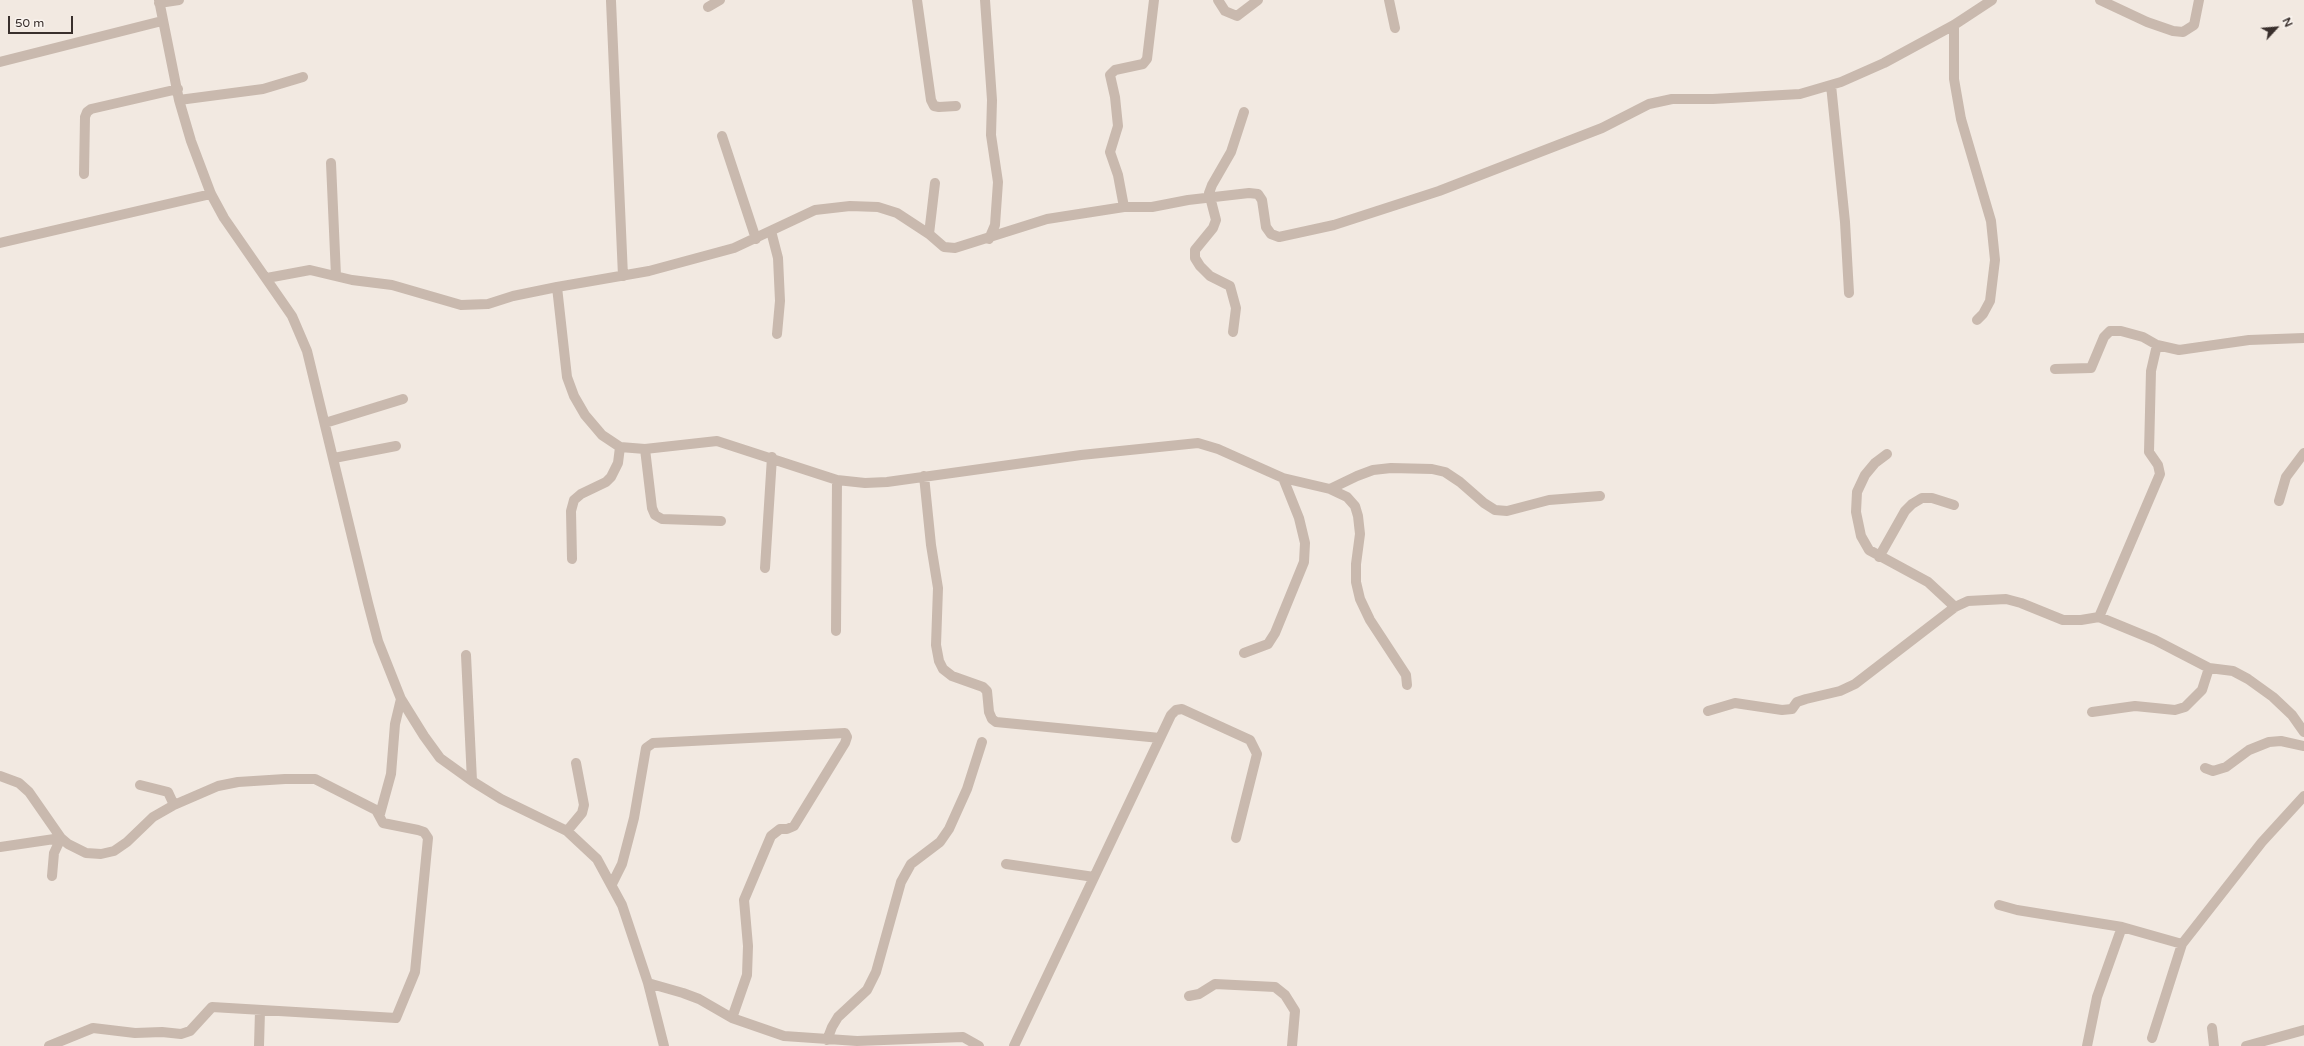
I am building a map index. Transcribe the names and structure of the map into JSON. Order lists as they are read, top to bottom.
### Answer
{
  "scale_bar": "50 m",
  "north": "top right"
}
